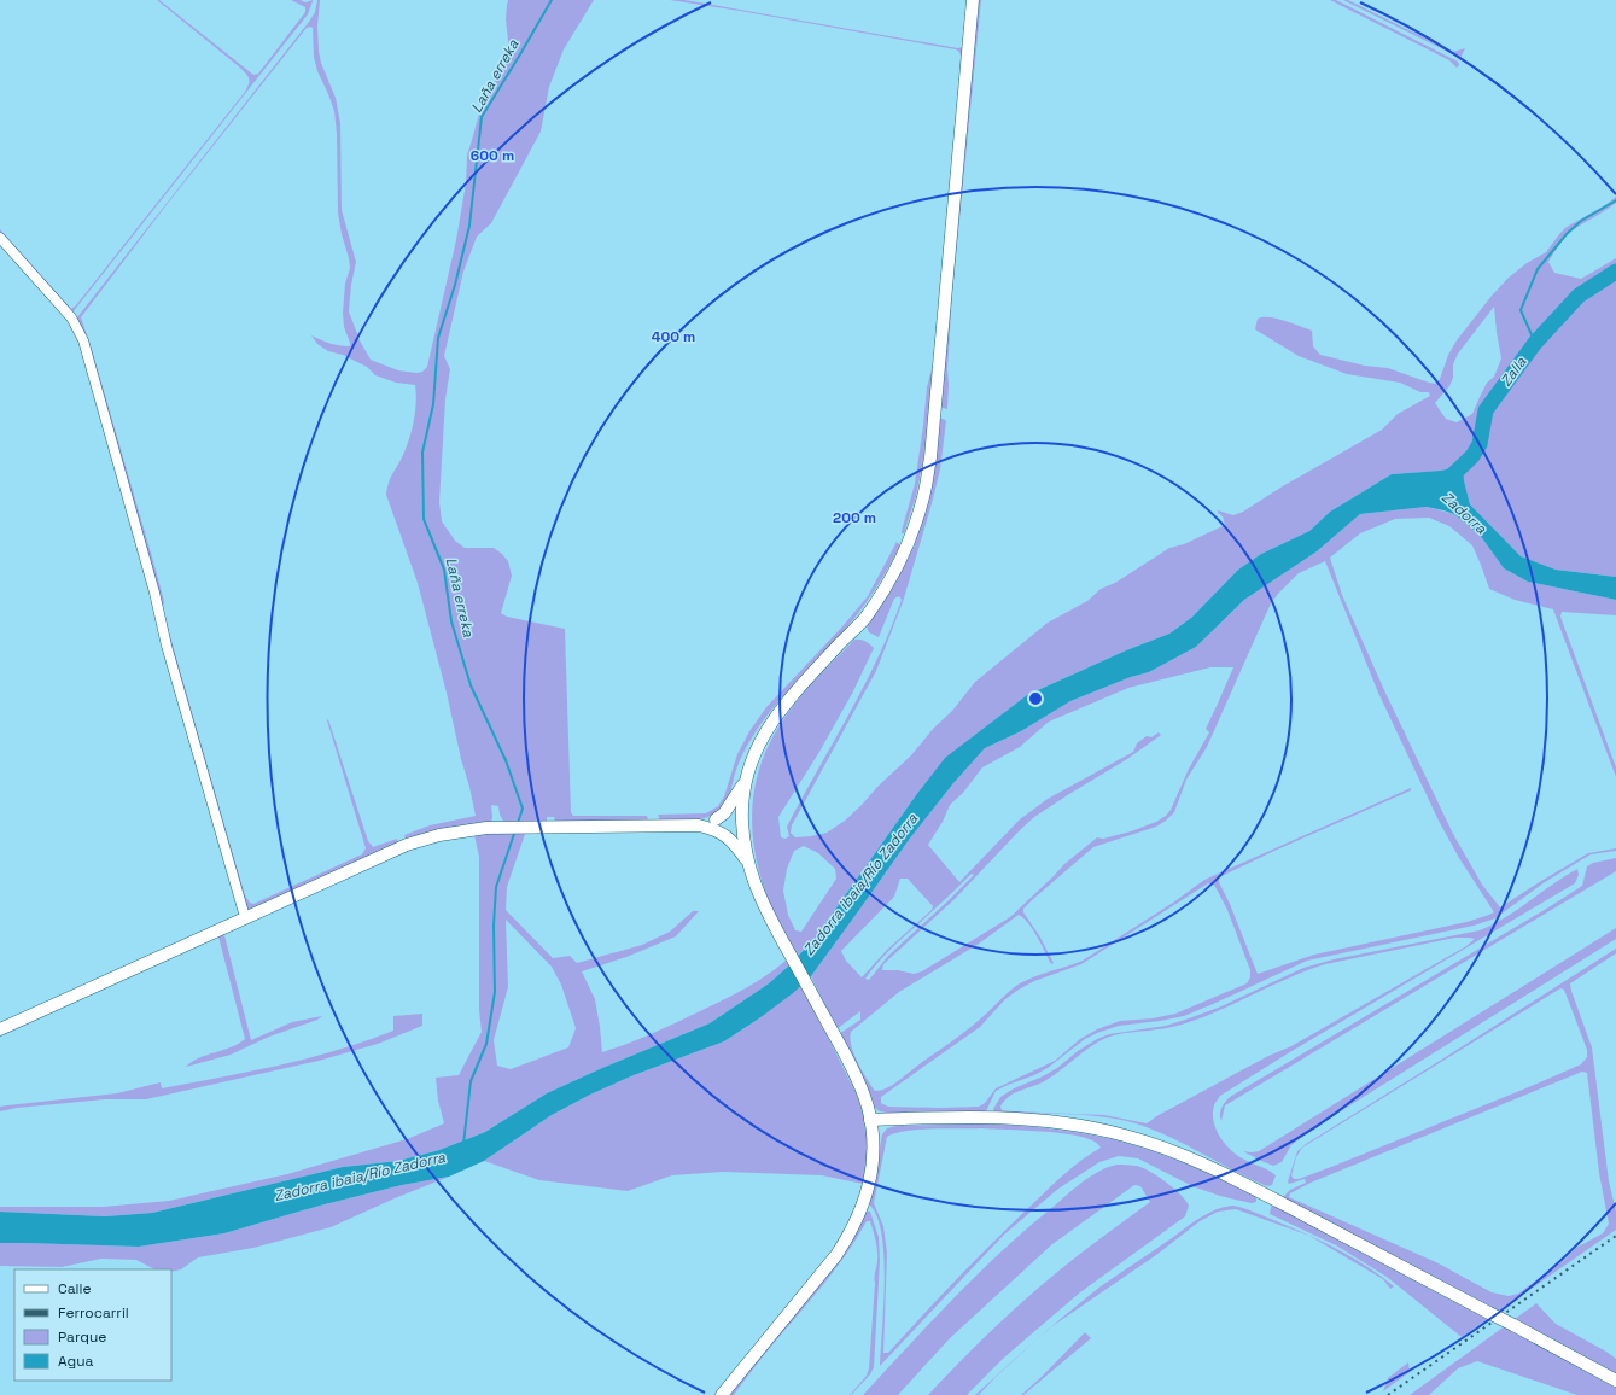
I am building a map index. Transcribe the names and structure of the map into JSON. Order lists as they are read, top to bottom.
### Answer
{
  "water": [
    "Laña erreka",
    "Zalla",
    "Zadorra",
    "Zadorra ibaia/Río Zadorra"
  ],
  "legend": [
    "Calle",
    "Ferrocarril",
    "Parque",
    "Agua"
  ],
  "rings": ["600 m", "400 m", "200 m"]
}
